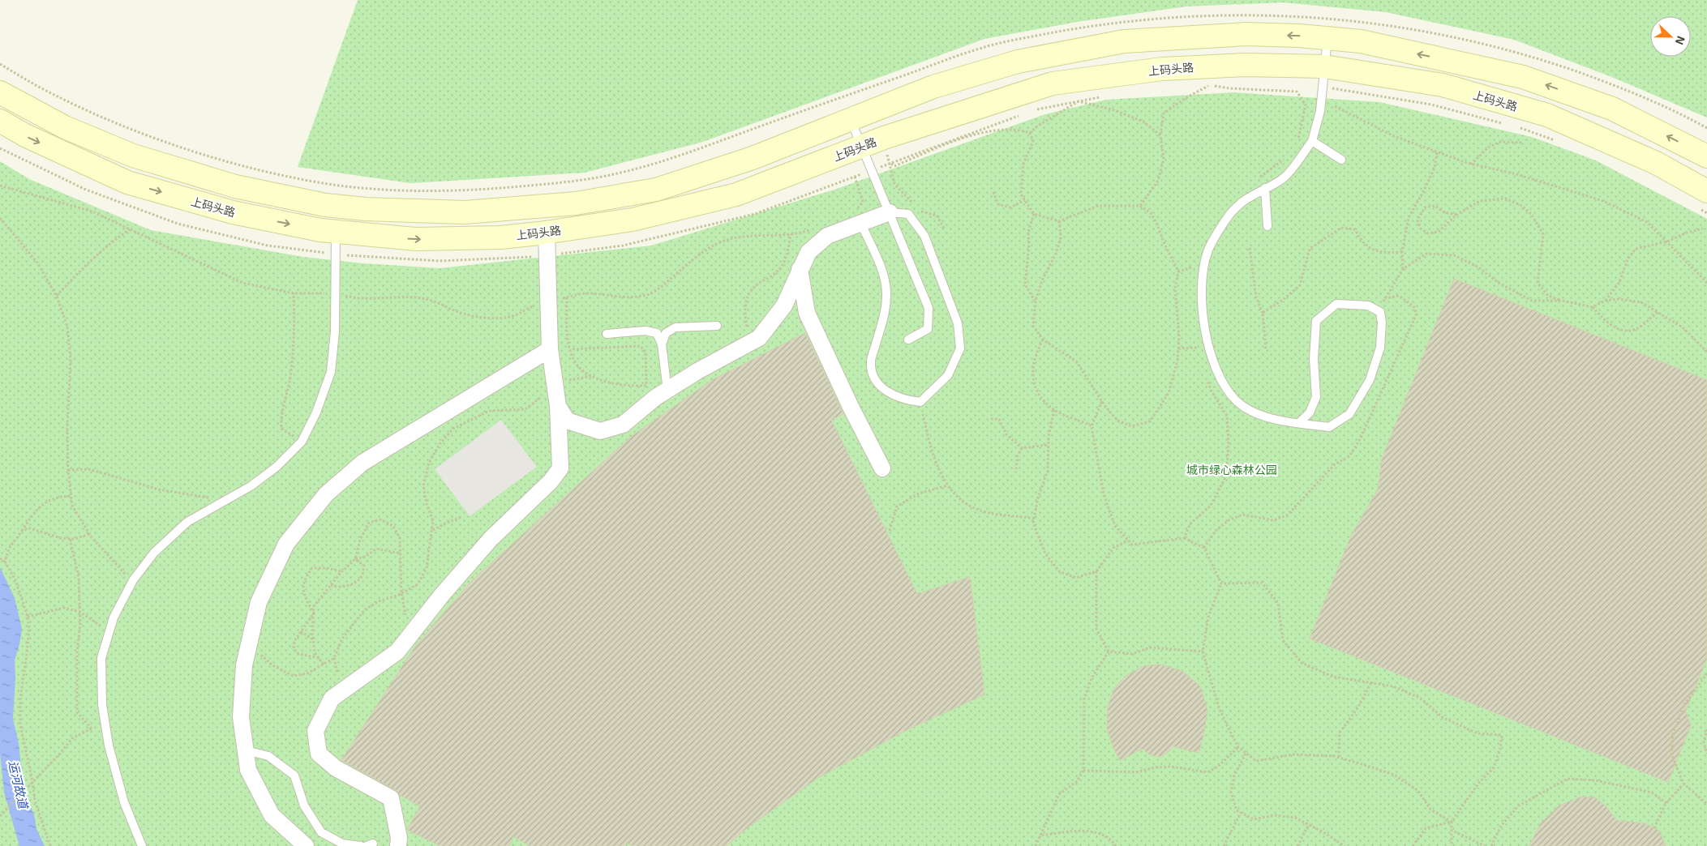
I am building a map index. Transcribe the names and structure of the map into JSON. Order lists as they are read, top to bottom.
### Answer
{
  "streets": {
    "main road": ["上码头路"]
  },
  "water": ["运河故道"],
  "parks": ["城市绿心森林公园"],
  "north": "right"
}
